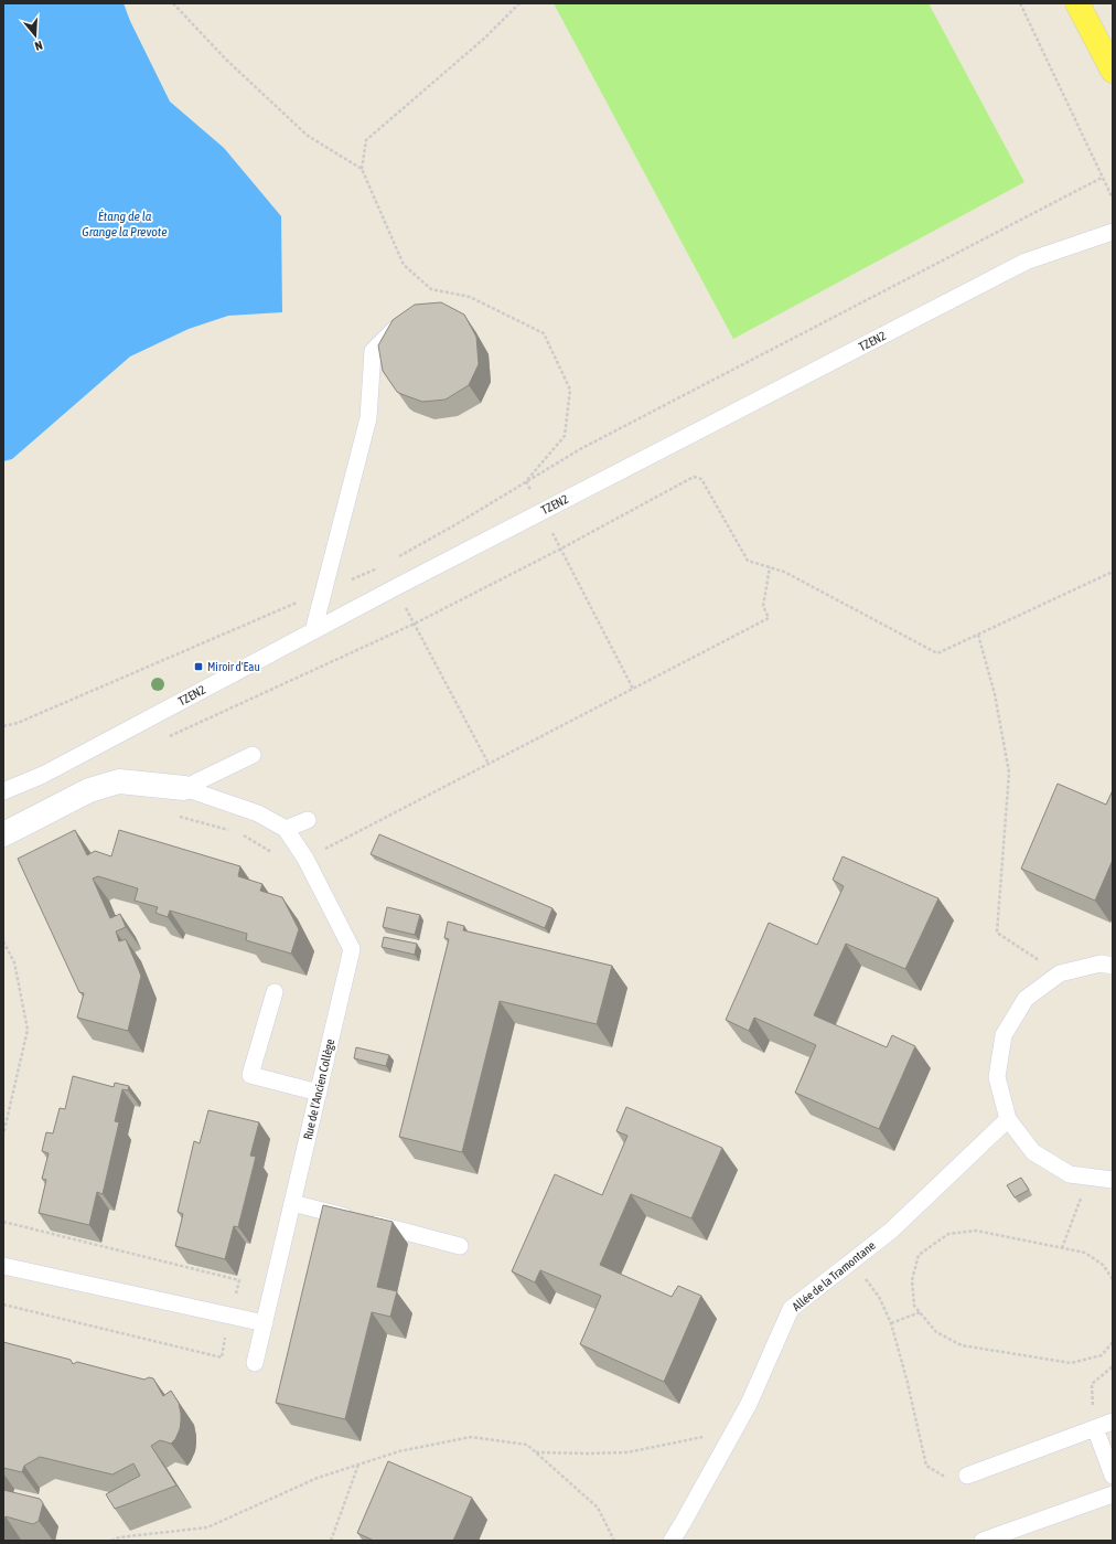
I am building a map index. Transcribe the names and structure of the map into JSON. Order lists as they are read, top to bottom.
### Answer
{
  "streets": {
    "lane": ["TZEN2", "Rue de l'Ancien Collège", "Allée de la Tramontane"]
  },
  "water": ["Étang de la Grange la Prevote"],
  "places": {
    "transit": ["Miroir d'Eau"]
  },
  "north": "bottom"
}
